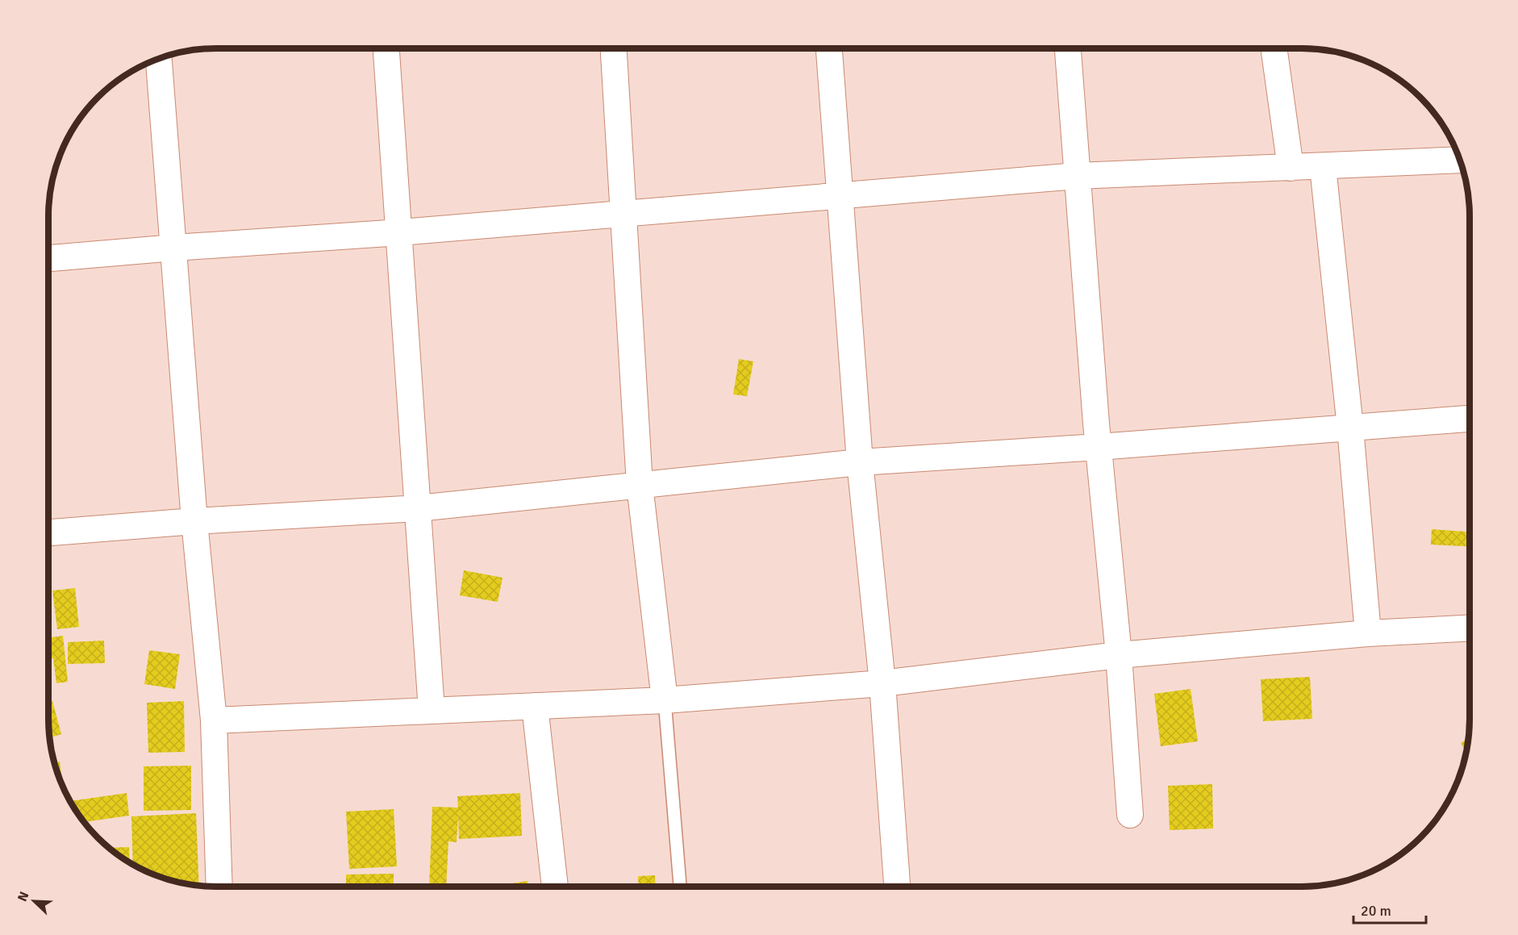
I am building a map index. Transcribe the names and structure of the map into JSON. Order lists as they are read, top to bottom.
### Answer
{
  "scale_bar": "20 m",
  "north": "top left"
}
